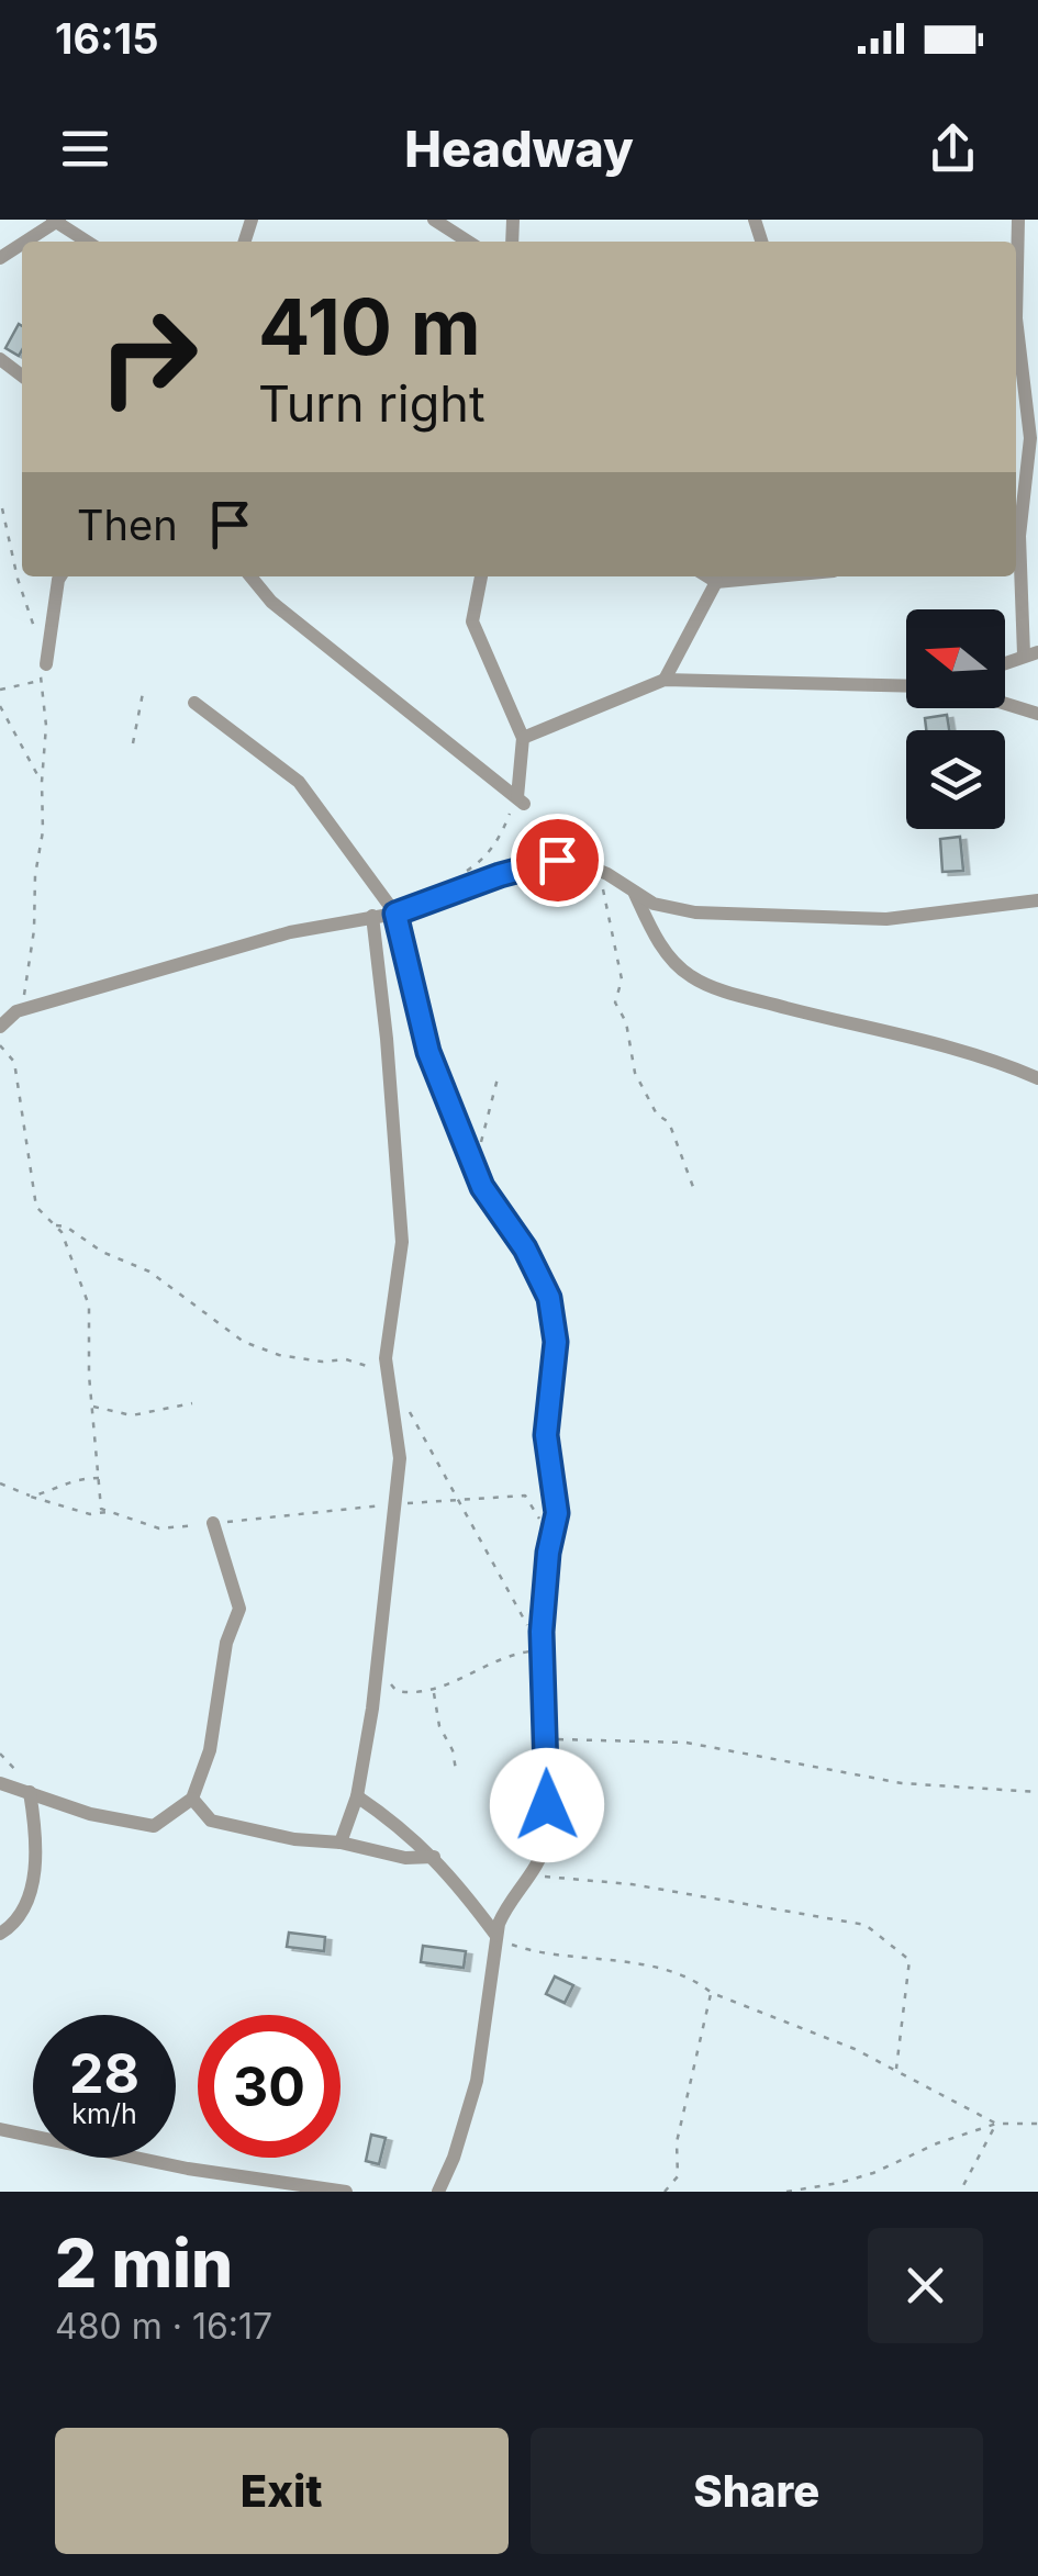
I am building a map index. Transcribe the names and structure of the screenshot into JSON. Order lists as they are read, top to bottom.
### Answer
{
  "north": "left",
  "page": {
    "status": "16:15",
    "header": "Headway",
    "turn": ["410 m", "Turn right"],
    "then": "Then",
    "speed": "28 km/h",
    "limit": "30",
    "heading": ["2 min", "480 m · 16:17"],
    "buttons": ["Exit", "Share"]
  }
}
